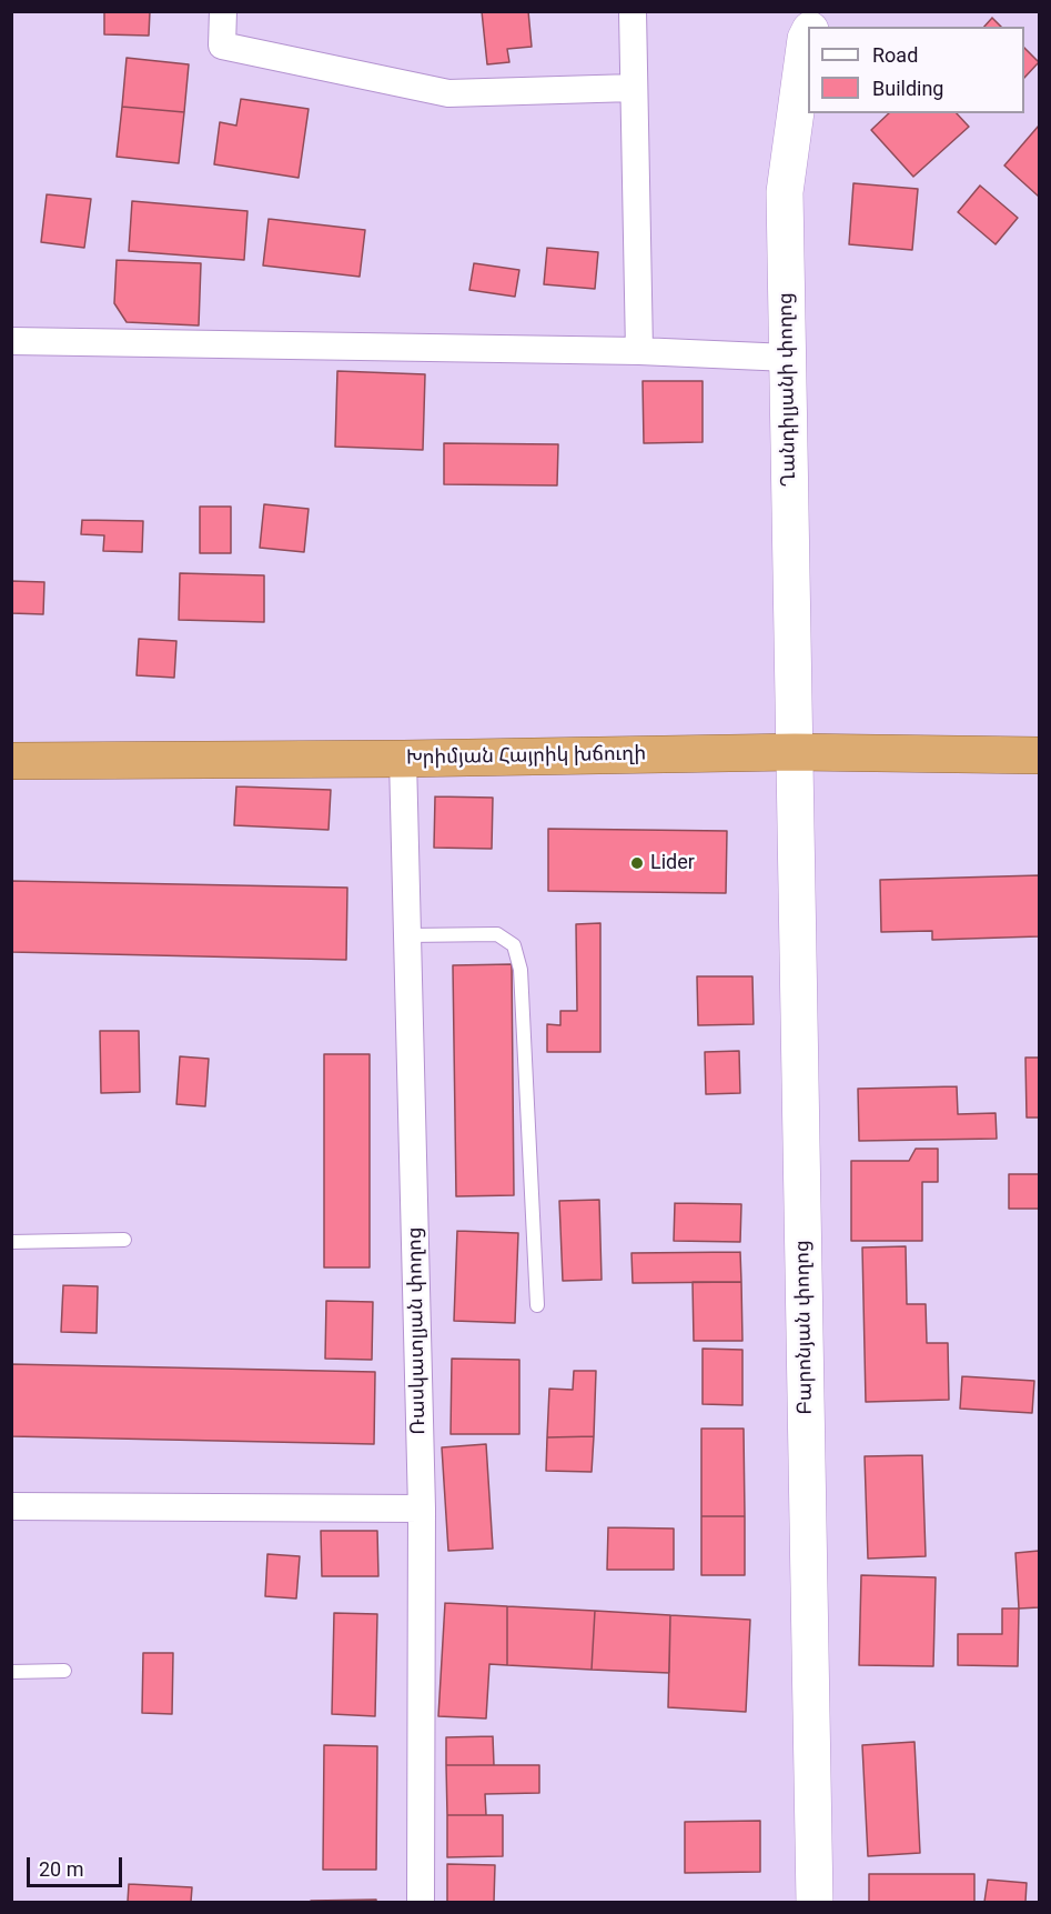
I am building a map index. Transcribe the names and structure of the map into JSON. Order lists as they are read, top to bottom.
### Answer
{
  "streets": {
    "highway": ["Խրիմյան Հայրիկ խճուղի"],
    "main road": ["Ղանդիլյանի փողոց", "Բարոնյան փողոց"],
    "street": ["Ռասկատլյան փողոց"]
  },
  "crossings": [
    ["Ղանդիլյանի փողոց", "Խրիմյան Հայրիկ խճուղի"],
    ["Ղանդիլյանի փողոց", "Բարոնյան փողոց"],
    ["Խրիմյան Հայրիկ խճուղի", "Բարոնյան փողոց"],
    ["Խրիմյան Հայրիկ խճուղի", "Ռասկատլյան փողոց"]
  ],
  "places": ["Lider"],
  "legend": ["Road", "Building"],
  "scale_bar": "20 m"
}
